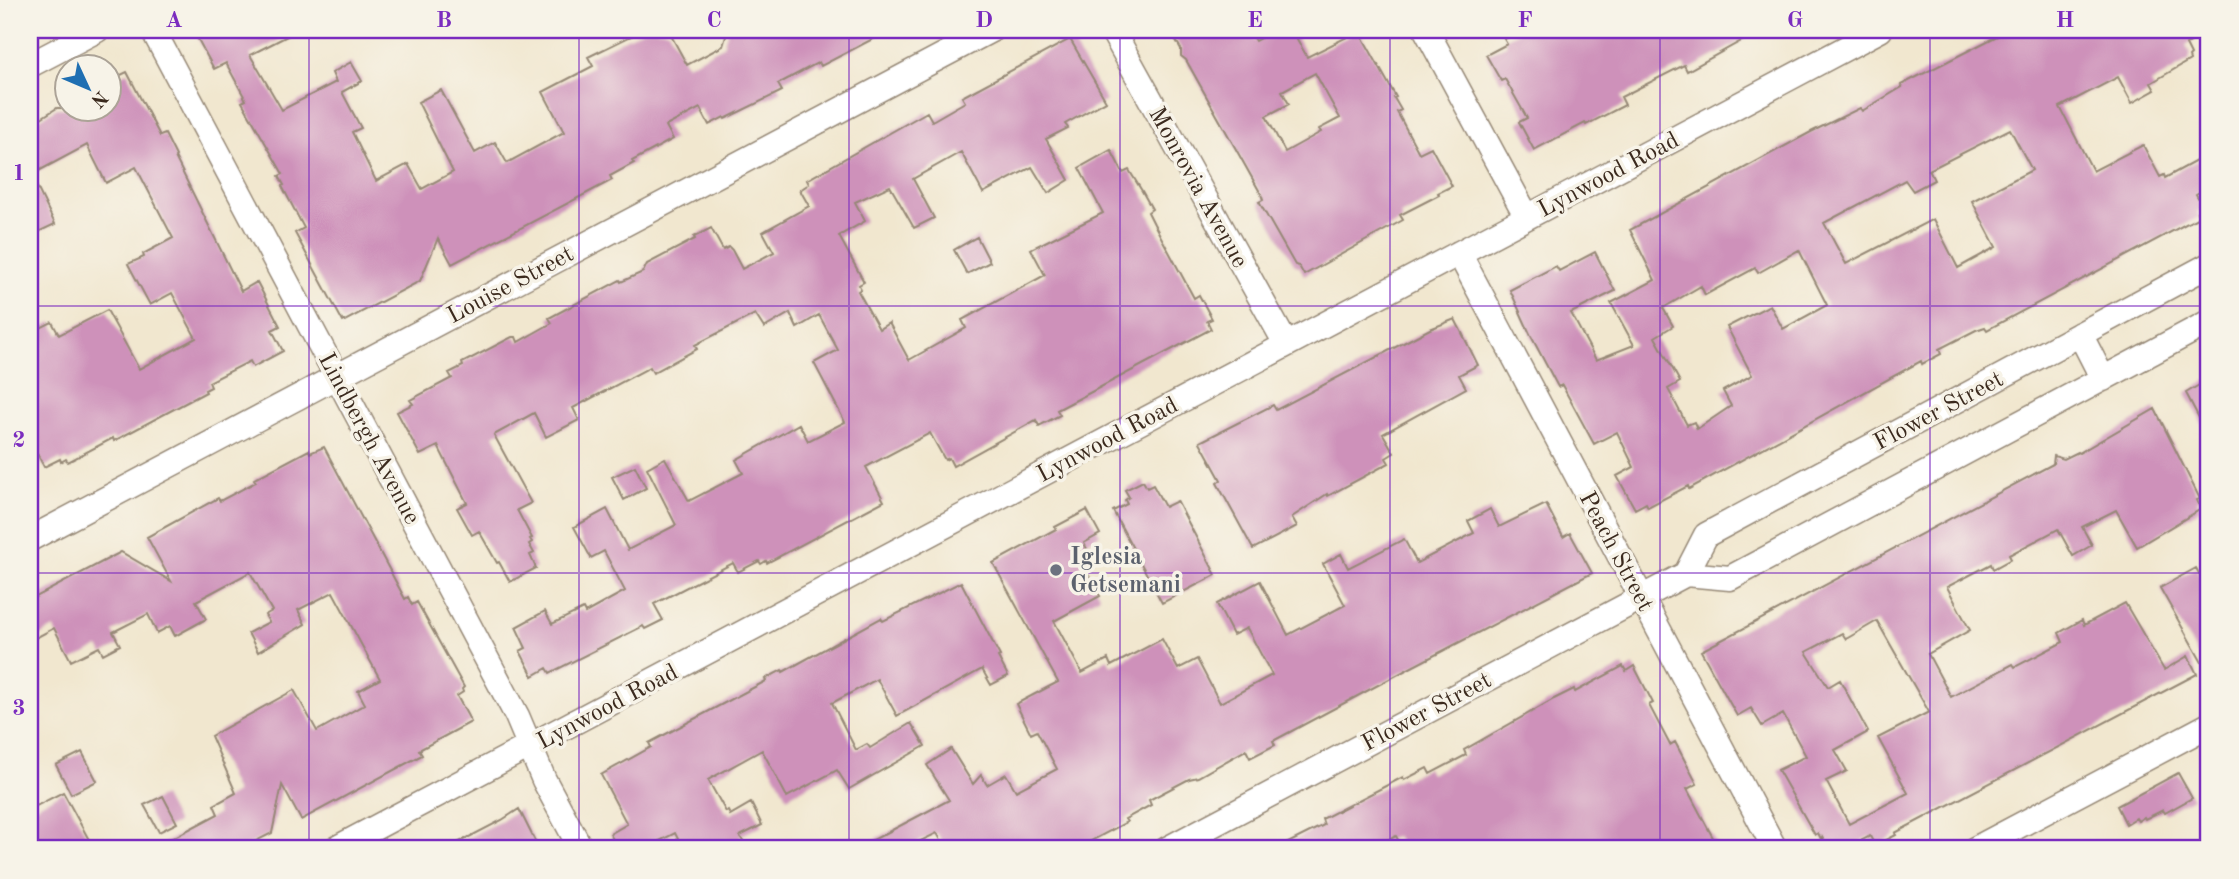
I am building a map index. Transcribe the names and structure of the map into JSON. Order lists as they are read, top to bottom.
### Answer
{
  "streets": {
    "street": [
      "Lynwood Road",
      "Monrovia Avenue",
      "Louise Street",
      "Flower Street",
      "Lindbergh Avenue",
      "Peach Street"
    ]
  },
  "crossings": [
    ["Lynwood Road", "Monrovia Avenue"],
    ["Lynwood Road", "Lindbergh Avenue"],
    ["Lynwood Road", "Peach Street"],
    ["Louise Street", "Lindbergh Avenue"],
    ["Flower Street", "Peach Street"]
  ],
  "places": ["Iglesia Getsemani"],
  "north": "bottom right",
  "grid": {
    "columns": [
      "A",
      "B",
      "C",
      "D",
      "E",
      "F",
      "G",
      "H"
    ],
    "rows": ["1", "2", "3"]
  }
}
